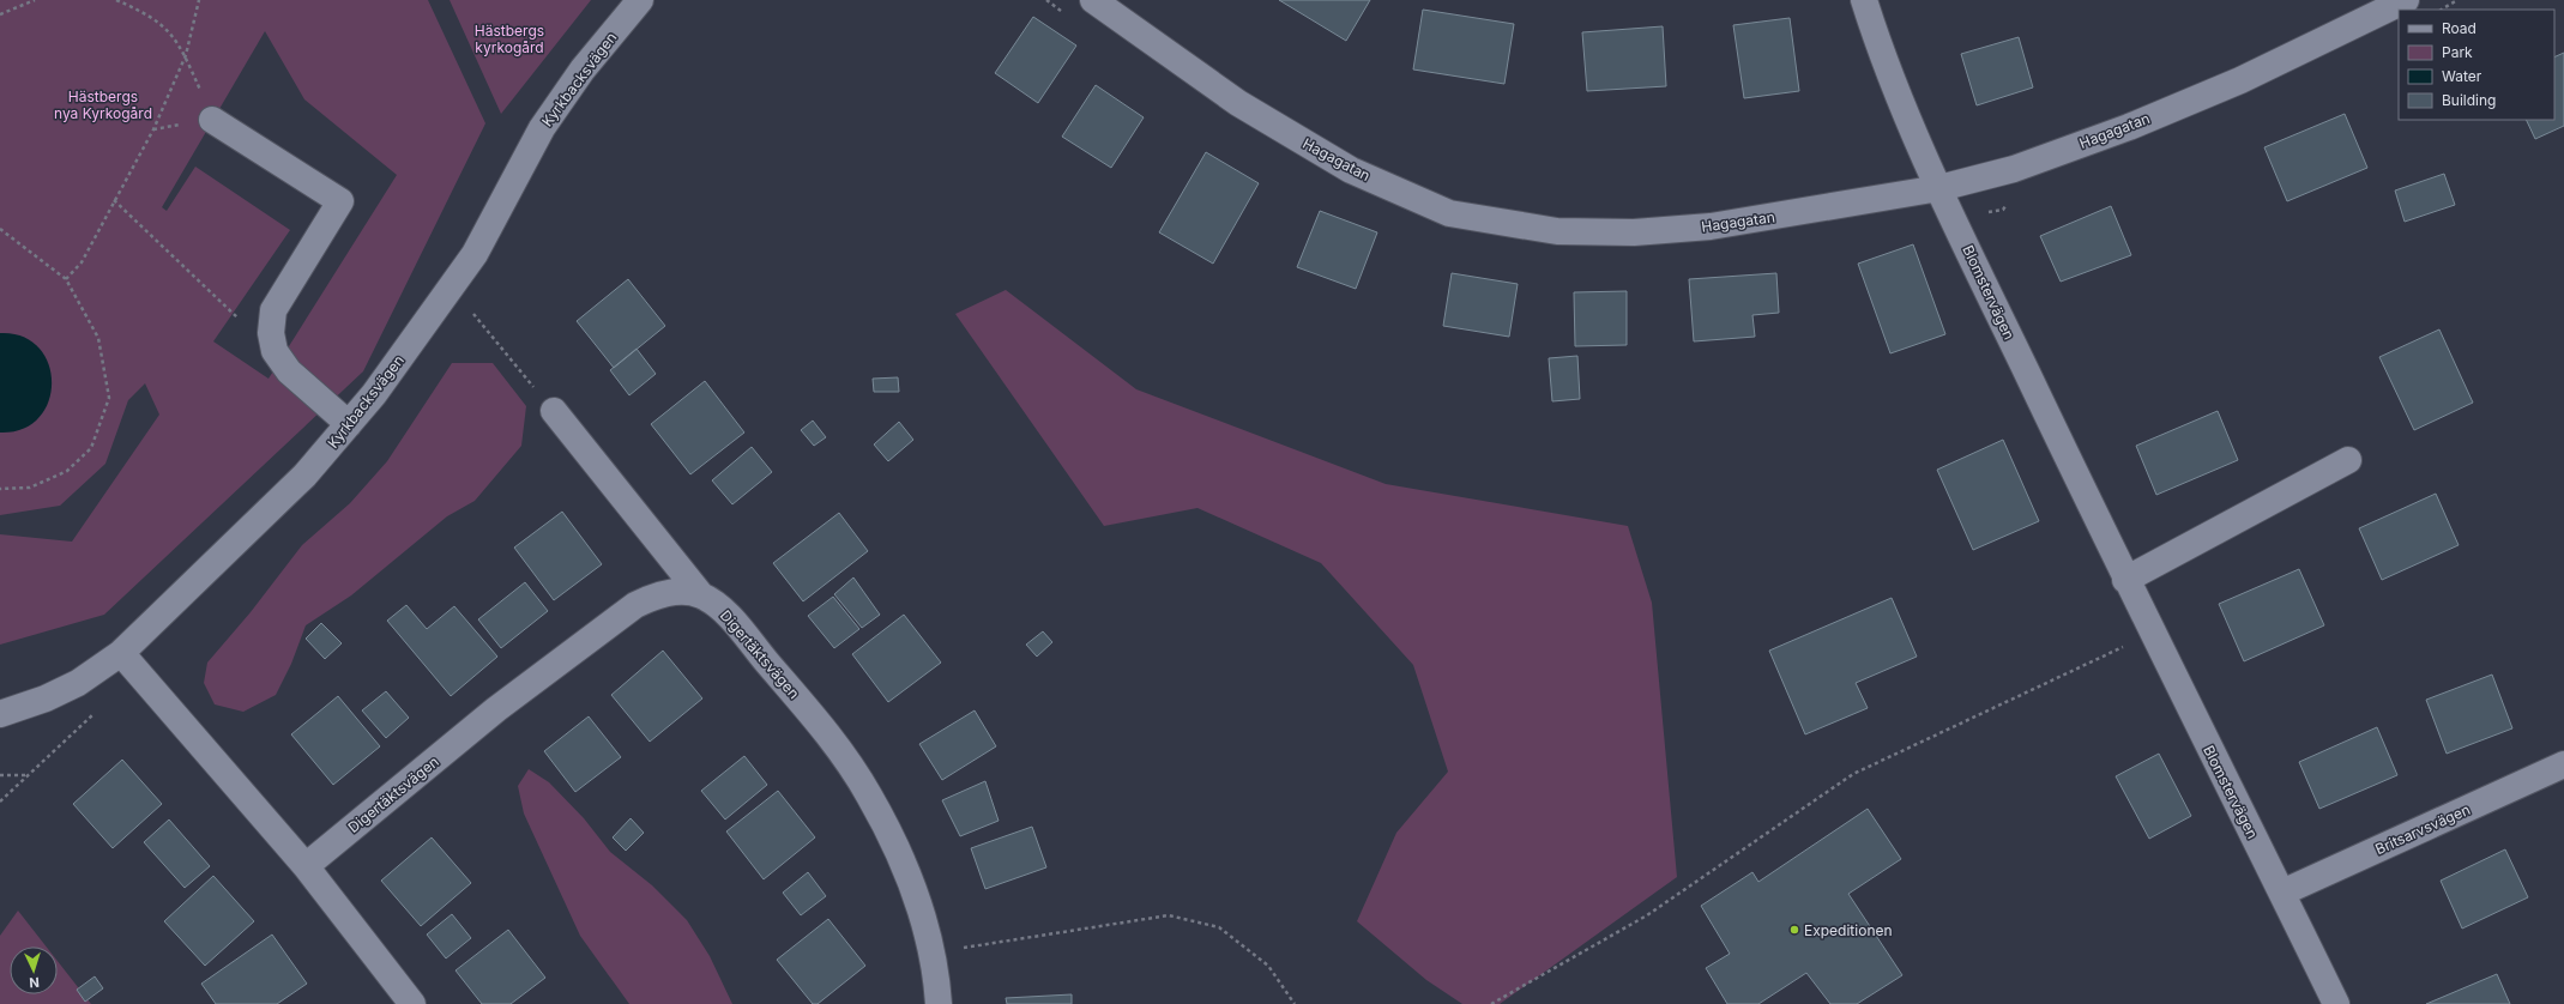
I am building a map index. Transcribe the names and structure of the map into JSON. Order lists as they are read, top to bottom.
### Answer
{
  "streets": {
    "street": [
      "Kyrkbacksvägen",
      "Hagagatan",
      "Blomstervägen",
      "Digertäktsvägen",
      "Britsarvsvägen"
    ]
  },
  "crossings": [
    ["Hagagatan", "Blomstervägen"],
    ["Blomstervägen", "Britsarvsvägen"]
  ],
  "parks": ["Hästbergs kyrkogård", "Hästbergs nya Kyrkogård"],
  "places": ["Expeditionen"],
  "legend": [
    "Road",
    "Park",
    "Water",
    "Building"
  ],
  "north": "bottom"
}
